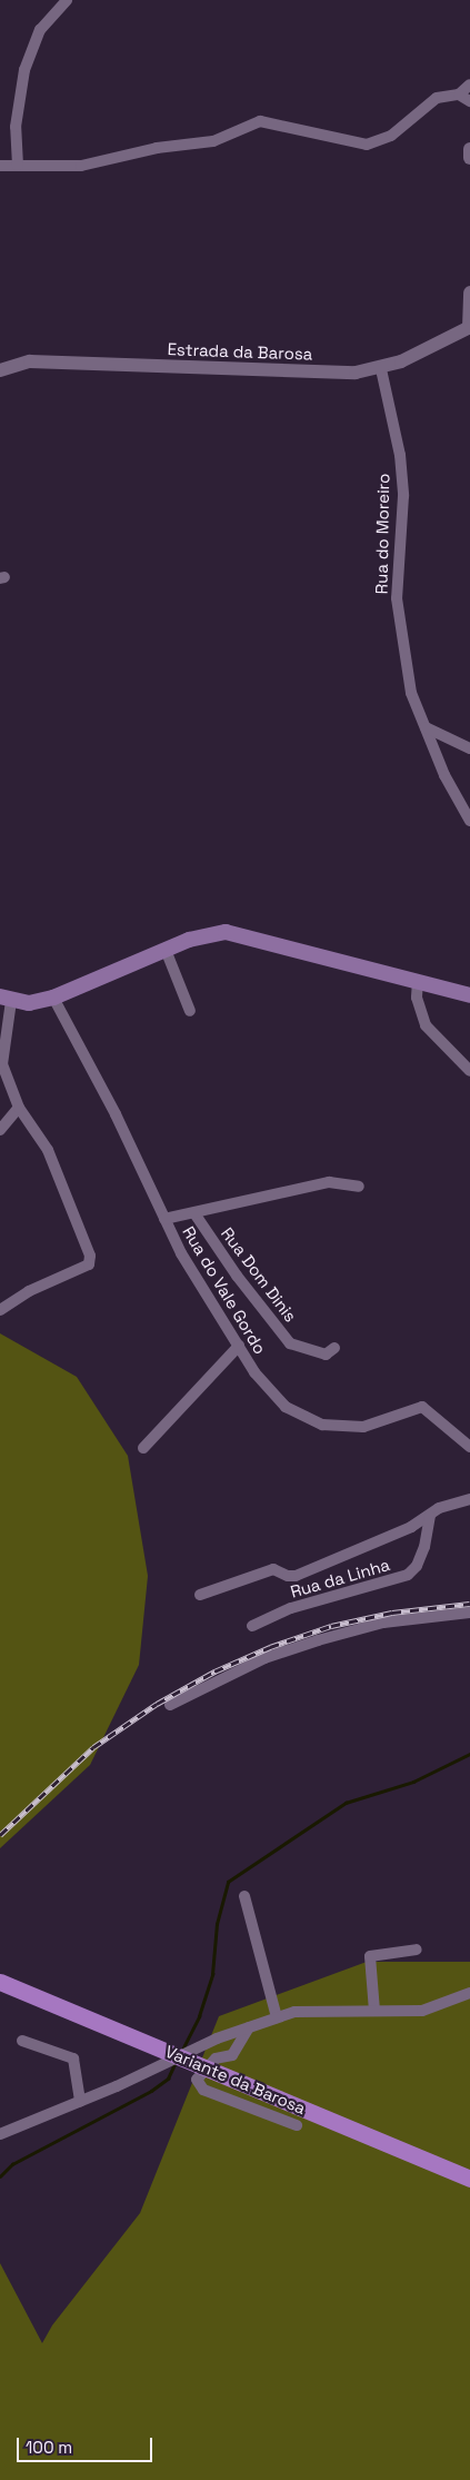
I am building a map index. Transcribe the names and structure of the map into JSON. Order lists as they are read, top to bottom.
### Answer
{
  "streets": {
    "main road": ["Variante da Barosa"],
    "street": [
      "Estrada da Barosa",
      "Rua do Moreiro",
      "Rua Dom Dinis",
      "Rua do Vale Gordo",
      "Rua da Linha"
    ]
  },
  "crossings": [
    ["Estrada da Barosa", "Rua do Moreiro"]
  ],
  "scale_bar": "100 m"
}
